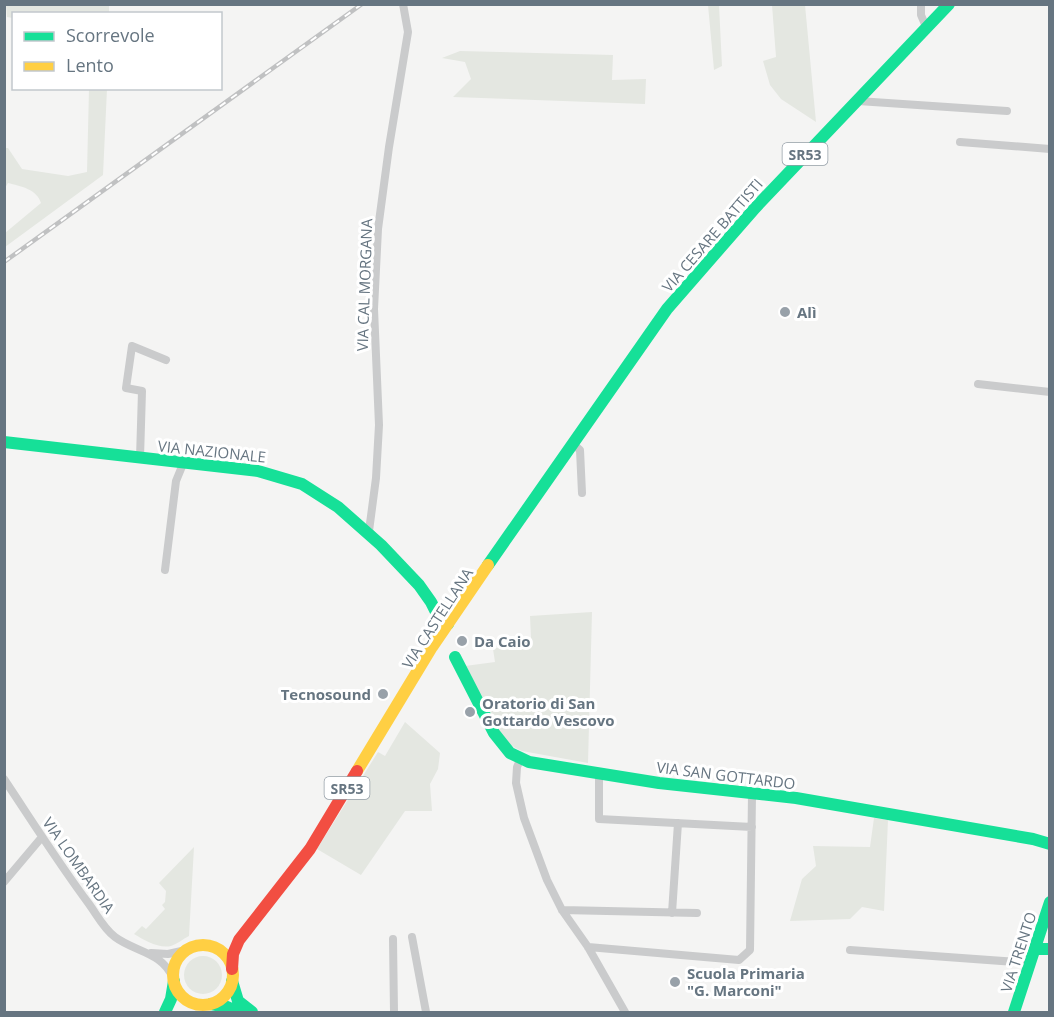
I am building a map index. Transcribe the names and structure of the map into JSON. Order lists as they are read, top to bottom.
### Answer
{
  "streets": {
    "main road": [
      "SR53",
      "VIA CESARE BATTISTI",
      "VIA NAZIONALE",
      "VIA CASTELLANA",
      "VIA SAN GOTTARDO",
      "VIA TRENTO"
    ],
    "street": ["VIA CAL MORGANA", "VIA LOMBARDIA"]
  },
  "crossings": [
    ["SR53", "VIA CASTELLANA"],
    ["SR53", "VIA LOMBARDIA"],
    ["VIA CESARE BATTISTI", "VIA CASTELLANA"],
    ["VIA CAL MORGANA", "VIA NAZIONALE"],
    ["VIA NAZIONALE", "VIA CASTELLANA"],
    ["VIA CASTELLANA", "VIA LOMBARDIA"]
  ],
  "places": [
    "Alì",
    "Da Caio",
    "Tecnosound",
    "Oratorio di San Gottardo Vescovo",
    "Scuola Primaria \"G. Marconi\""
  ],
  "legend": ["Scorrevole", "Lento"]
}
